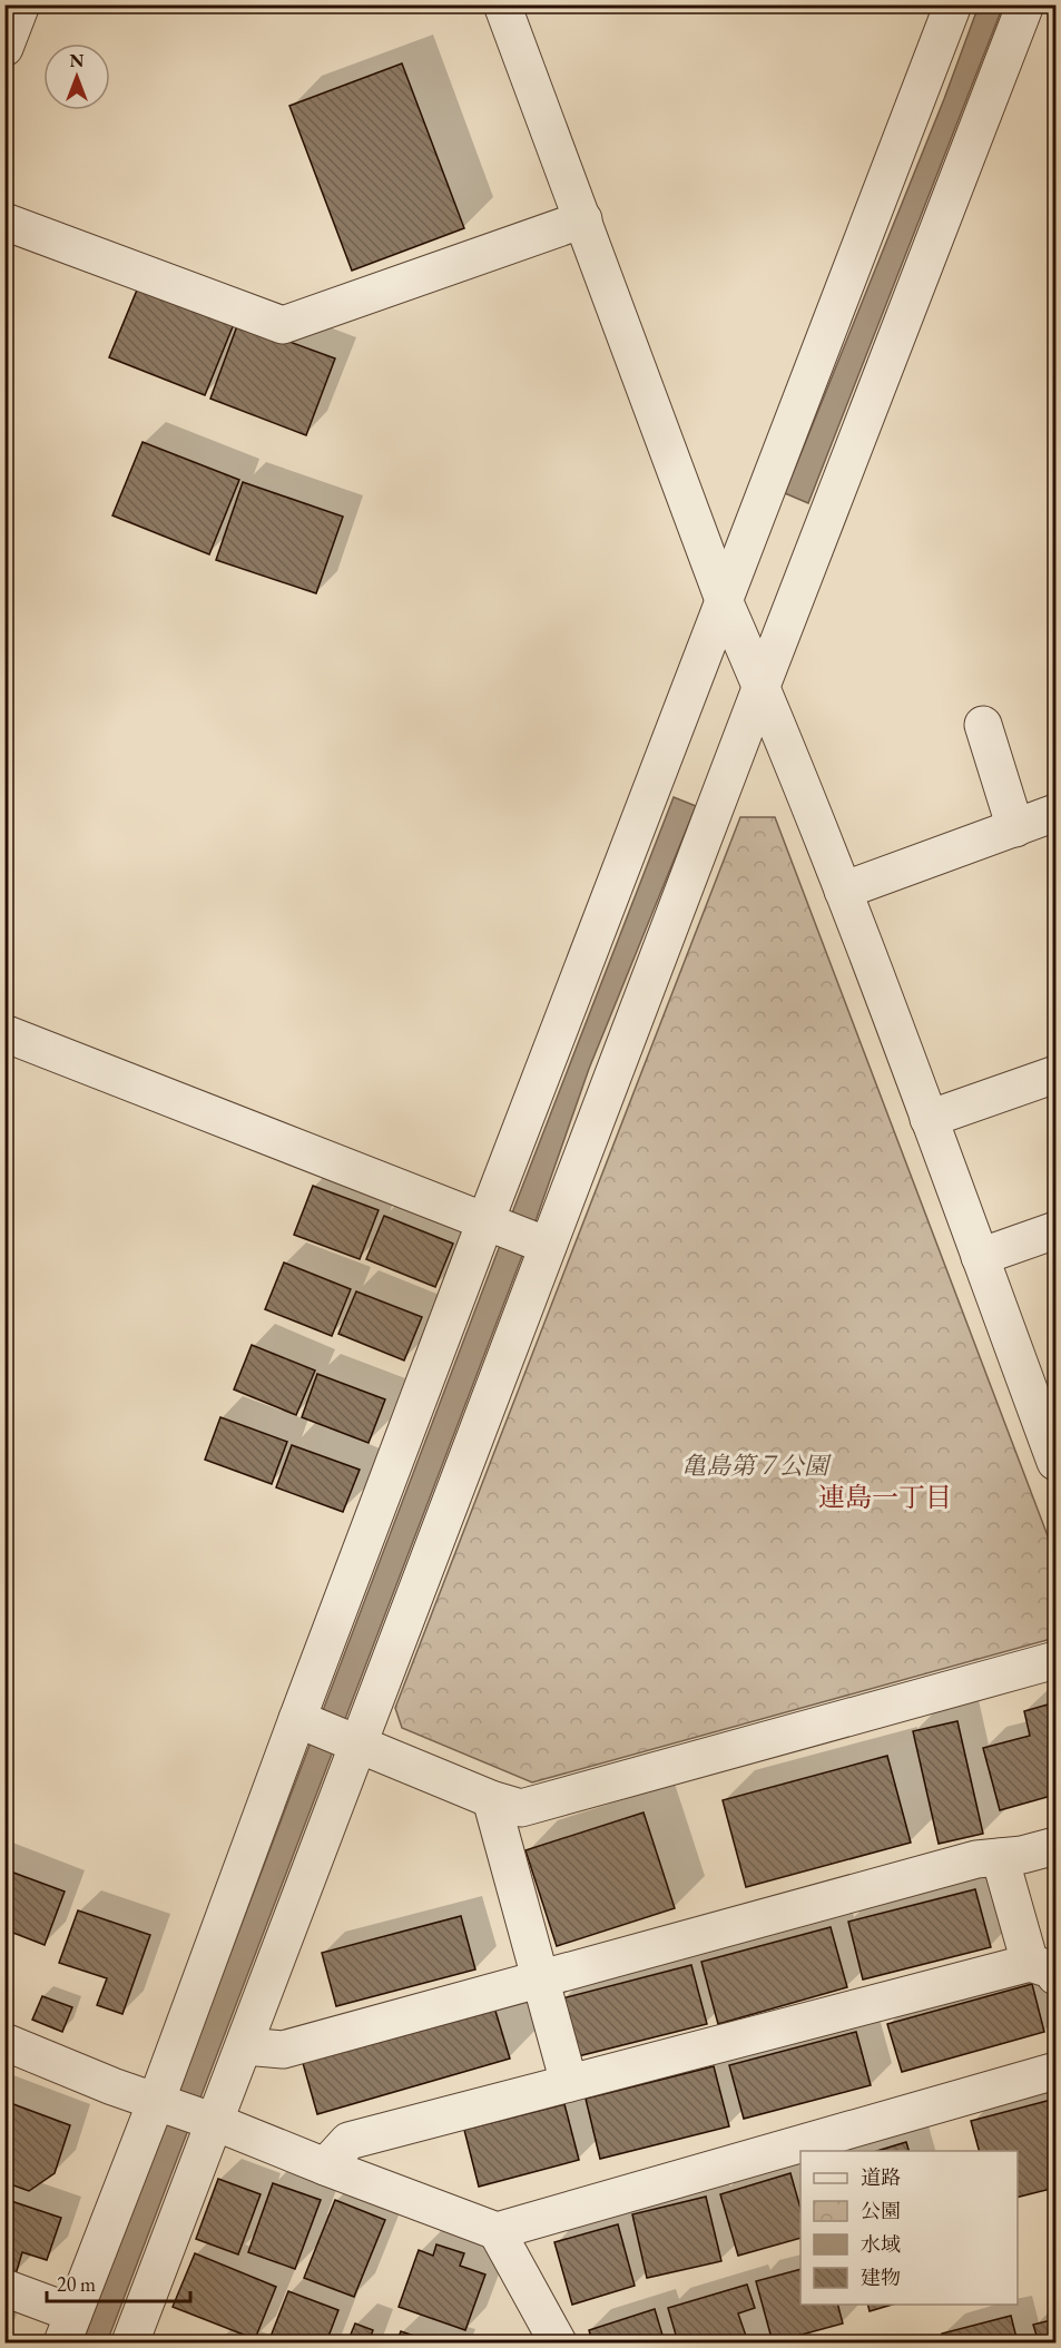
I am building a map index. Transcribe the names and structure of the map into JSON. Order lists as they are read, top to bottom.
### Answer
{
  "districts": ["連島一丁目"],
  "parks": ["亀島第７公園"],
  "legend": [
    "道路",
    "公園",
    "水域",
    "建物"
  ],
  "scale_bar": "20 m",
  "north": "top"
}
